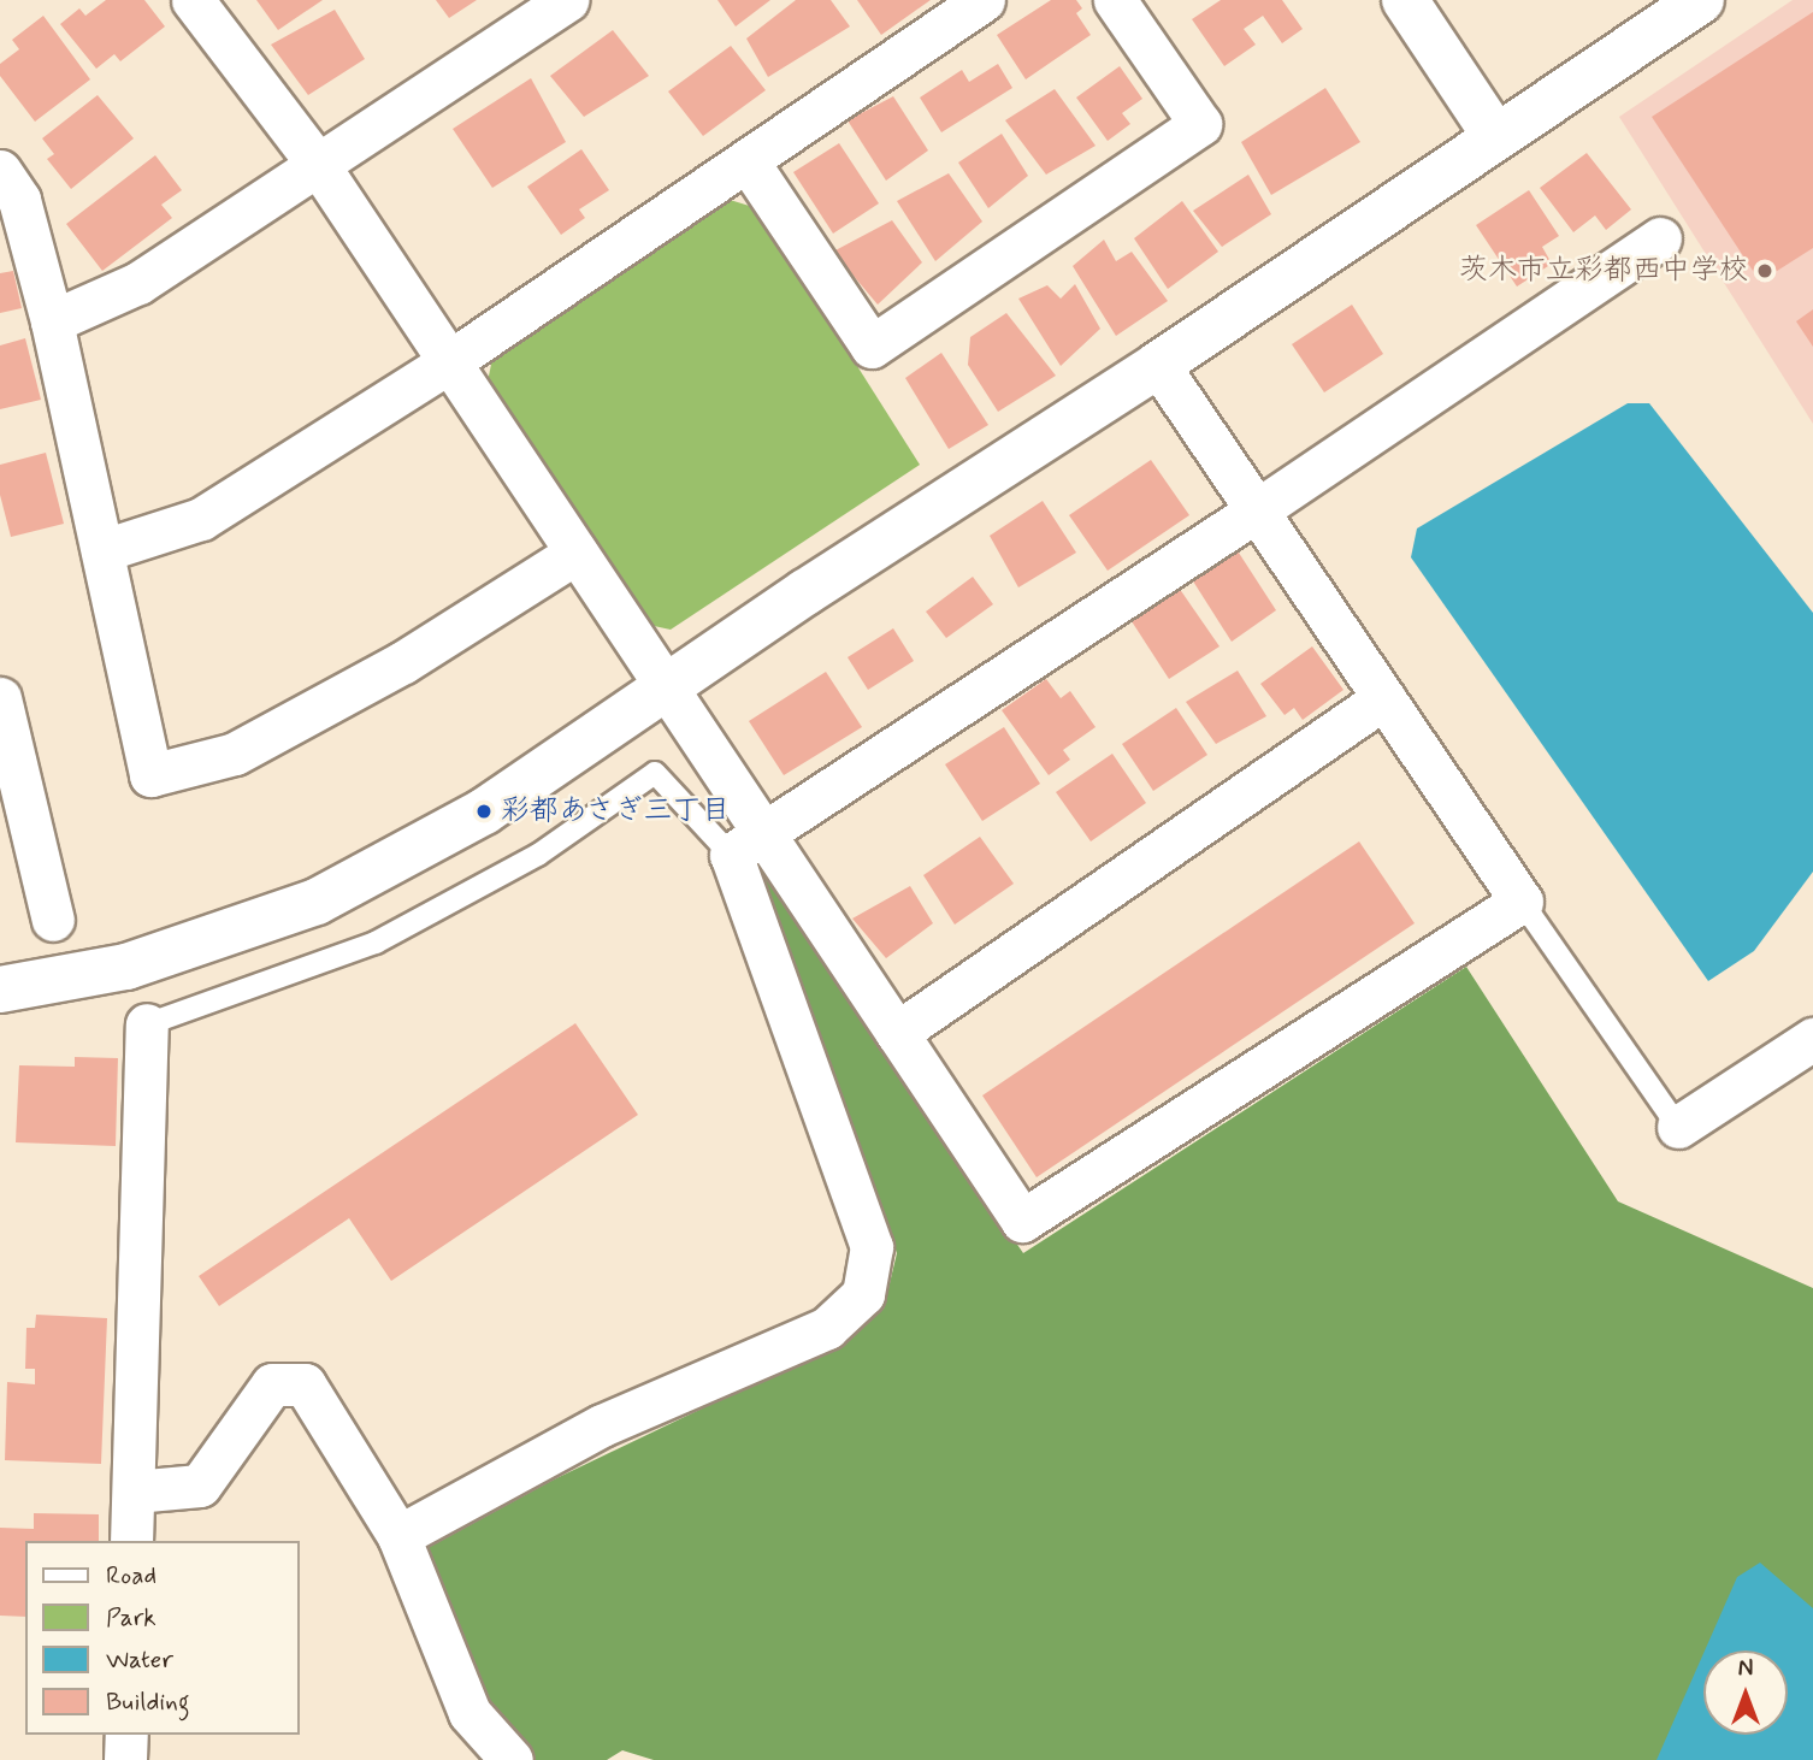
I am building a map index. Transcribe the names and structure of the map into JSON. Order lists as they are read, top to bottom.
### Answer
{
  "places": ["茨木市立彩都西中学校", "彩都あさぎ三丁目"],
  "legend": [
    "Road",
    "Park",
    "Water",
    "Building"
  ],
  "north": "top"
}
